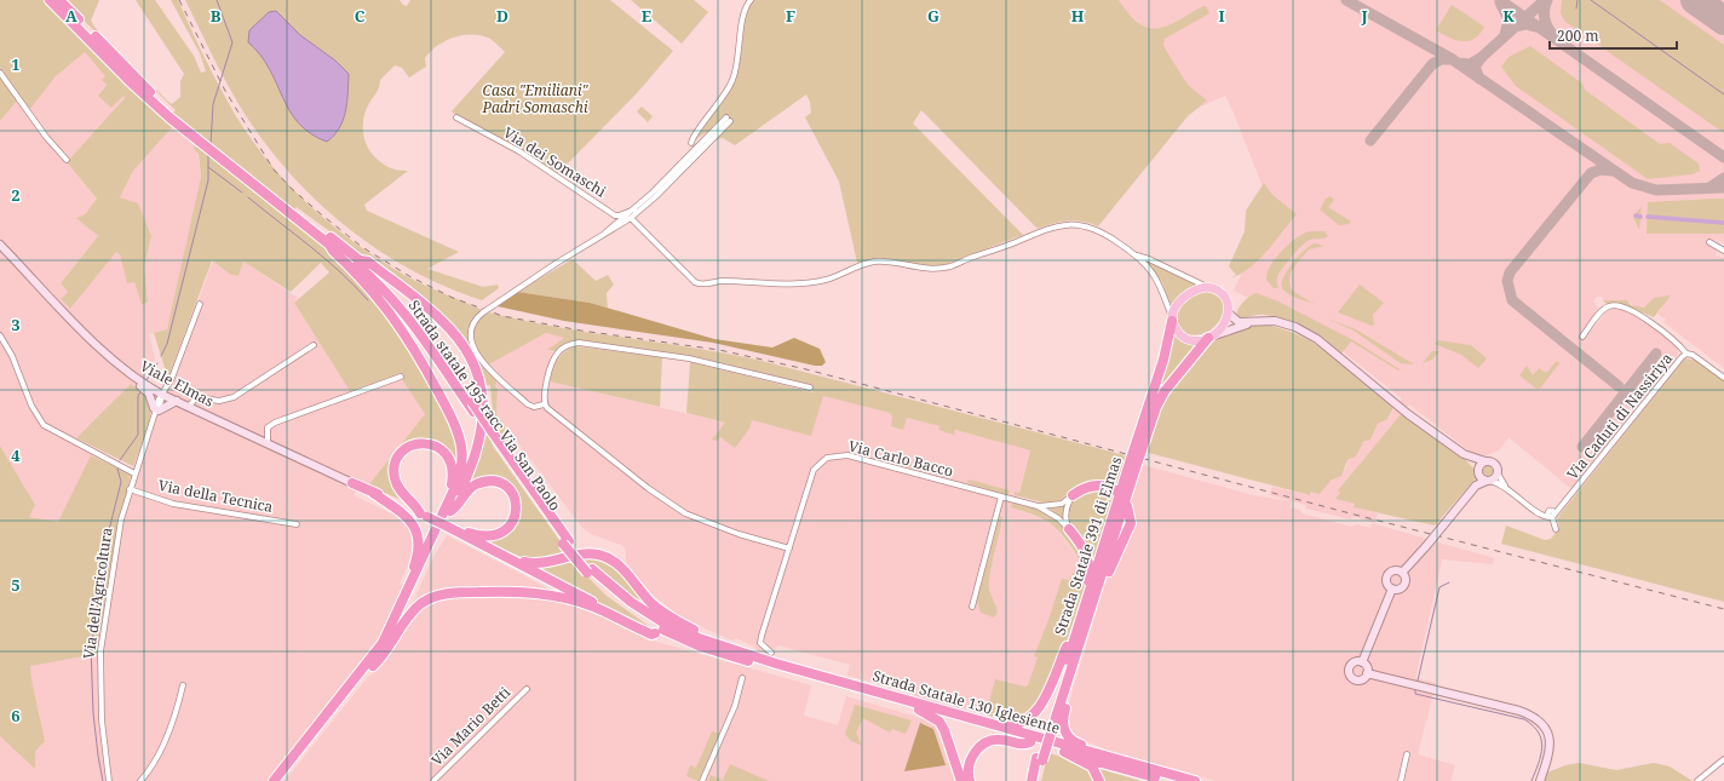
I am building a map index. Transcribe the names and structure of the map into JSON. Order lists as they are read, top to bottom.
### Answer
{
  "streets": {
    "highway": ["Strada statale 195 racc Via San Paolo", "Strada Statale 391 di Elmas", "Strada Statale 130 Iglesiente"],
    "main road": ["Viale Elmas"],
    "street": [
      "Via dei Somaschi",
      "Via Caduti di Nassiriya",
      "Via Carlo Bacco",
      "Via della Tecnica",
      "Via dell'Agricoltura",
      "Via Mario Betti"
    ]
  },
  "crossings": [
    ["Viale Elmas", "Via dell'Agricoltura"],
    ["Strada statale 195 racc Via San Paolo", "Strada Statale 130 Iglesiente"],
    ["Via della Tecnica", "Via dell'Agricoltura"]
  ],
  "parks": ["Casa \"Emiliani\" Padri Somaschi"],
  "scale_bar": "200 m",
  "grid": {
    "columns": [
      "A",
      "B",
      "C",
      "D",
      "E",
      "F",
      "G",
      "H",
      "I",
      "J",
      "K"
    ],
    "rows": [
      "1",
      "2",
      "3",
      "4",
      "5",
      "6"
    ]
  }
}
